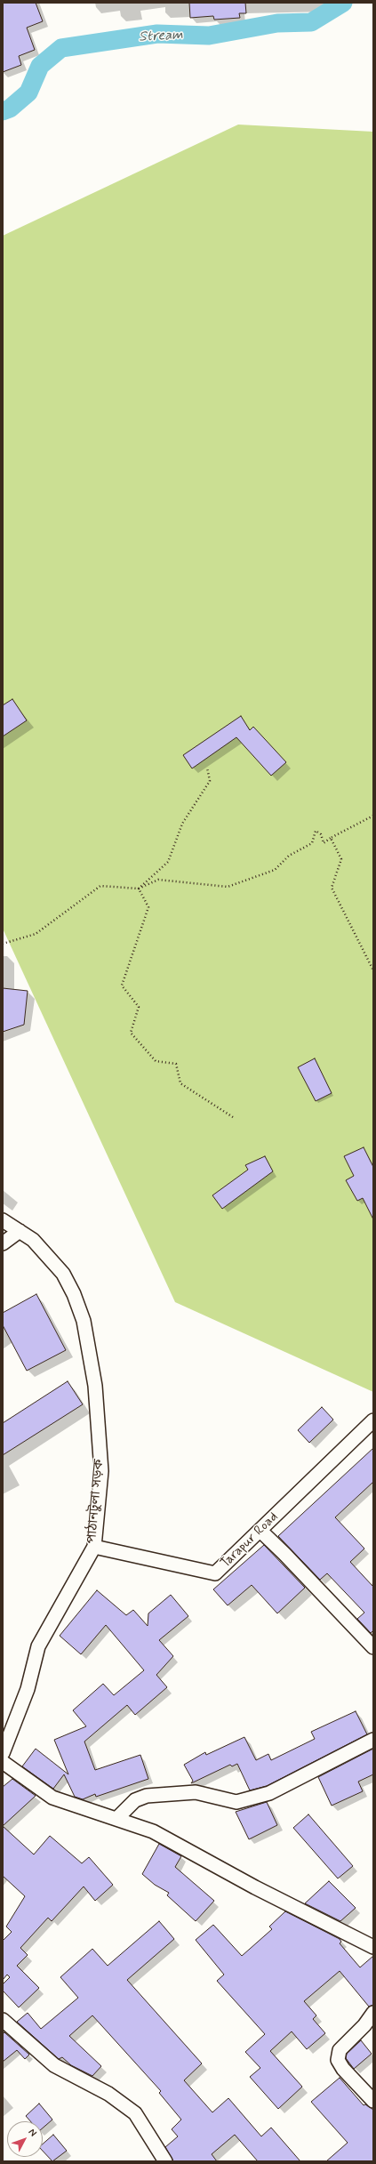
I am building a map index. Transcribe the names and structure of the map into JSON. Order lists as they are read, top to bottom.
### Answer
{
  "streets": {
    "street": ["পাঠানটুলা সড়ক", "Tarapur Road"]
  },
  "crossings": [
    ["পাঠানটুলা সড়ক", "Tarapur Road"]
  ],
  "water": ["Stream"],
  "north": "top right"
}
